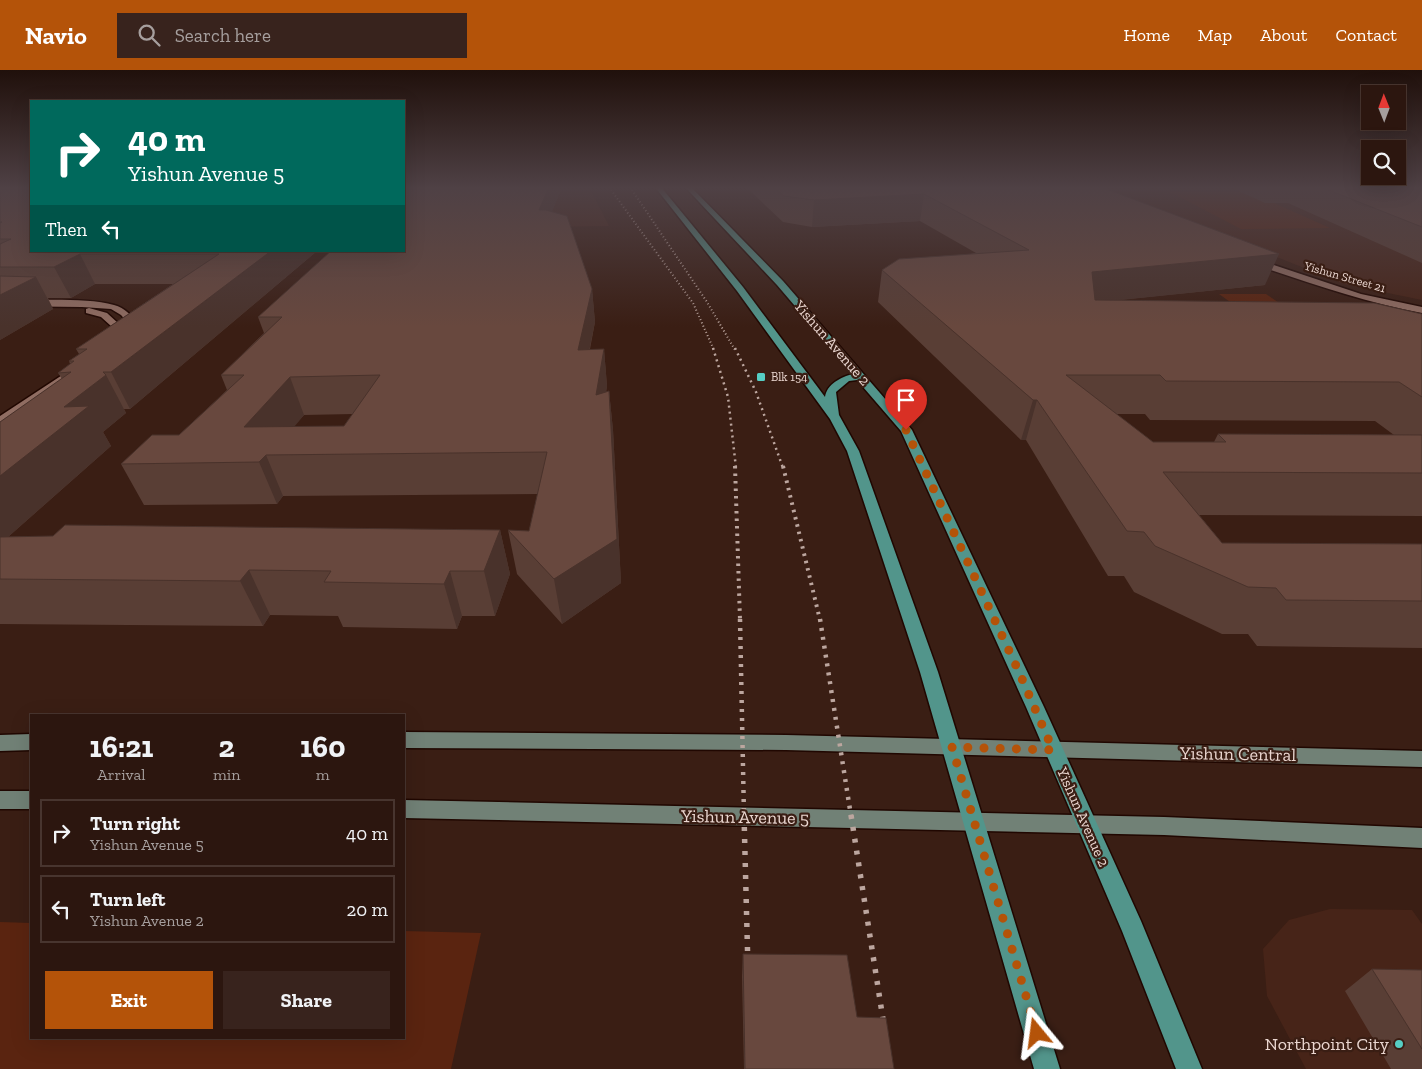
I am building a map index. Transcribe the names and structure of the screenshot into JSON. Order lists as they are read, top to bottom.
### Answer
{
  "streets": {
    "main road": ["Yishun Avenue 2", "Yishun Central", "Yishun Avenue 5"],
    "street": ["Yishun Street 21"]
  },
  "crossings": [
    ["Yishun Avenue 2", "Yishun Central"],
    ["Yishun Avenue 2", "Yishun Avenue 5"]
  ],
  "places": {
    "transit": ["Blk 154"],
    "other": ["Northpoint City"]
  },
  "north": "top",
  "page": {
    "header": "Navio",
    "search": "Search here",
    "nav": [
      "Home",
      "Map",
      "About",
      "Contact"
    ],
    "turn": ["40 m", "Yishun Avenue 5"],
    "then": "Then",
    "eta": [
      "16:21",
      "Arrival",
      "2",
      "min",
      "160",
      "m"
    ],
    "list": [
      {
        "name": "Turn right",
        "note": "Yishun Avenue 5",
        "value": "40 m"
      },
      {
        "name": "Turn left",
        "note": "Yishun Avenue 2",
        "value": "20 m"
      }
    ],
    "buttons": ["Exit", "Share"]
  }
}
